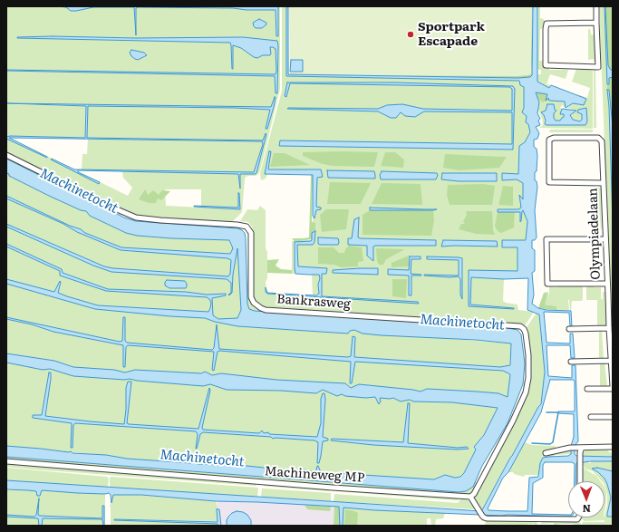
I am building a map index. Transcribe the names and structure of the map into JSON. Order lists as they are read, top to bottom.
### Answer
{
  "streets": {
    "street": ["Olympiadelaan", "Bankrasweg", "Machineweg MP"]
  },
  "crossings": [
    ["Bankrasweg", "Machineweg MP"]
  ],
  "water": ["Machinetocht"],
  "places": ["Sportpark Escapade"],
  "north": "bottom"
}
